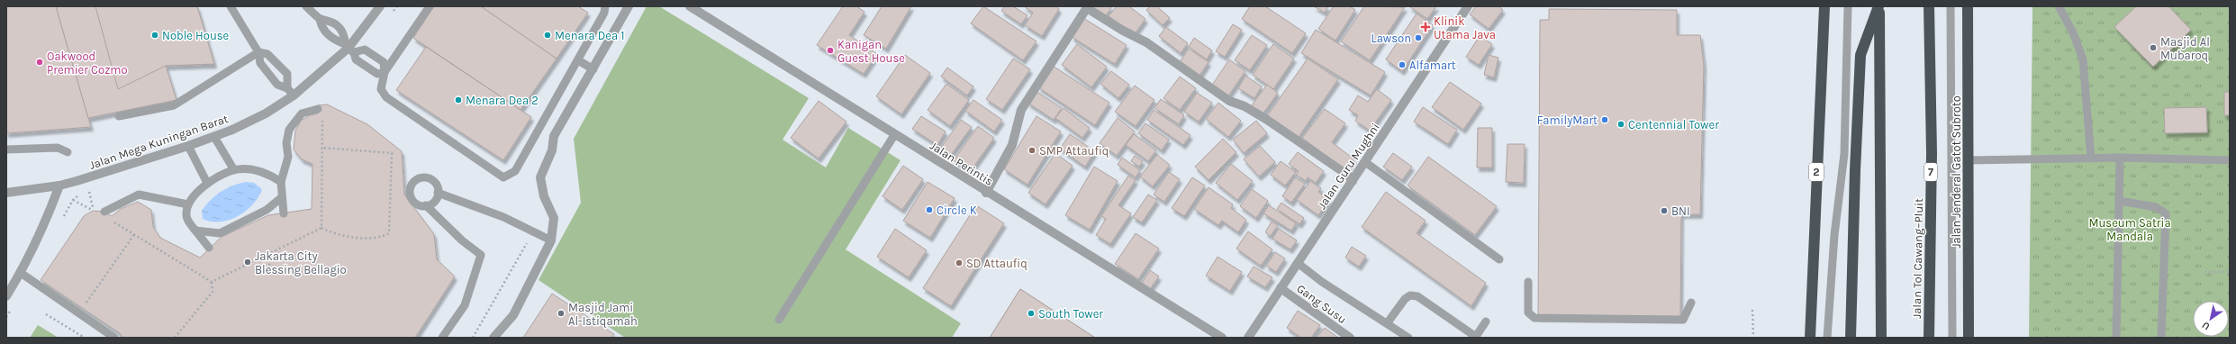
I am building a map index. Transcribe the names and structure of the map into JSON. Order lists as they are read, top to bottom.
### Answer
{
  "streets": {
    "highway": [
      "2",
      "7",
      "Jalan Jenderal Gatot Subroto",
      "Jalan Tol Cawang–Pluit"
    ],
    "street": [
      "Jalan Mega Kuningan Barat",
      "Jalan Perintis",
      "Jalan Guru Mughni",
      "Gang Susu"
    ]
  },
  "crossings": [
    ["Jalan Guru Mughni", "Gang Susu"]
  ],
  "parks": ["Museum Satria Mandala"],
  "places": {
    "health": ["Klinik Utama Java"],
    "other": [
      "Noble House",
      "Menara Dea 1",
      "Lawson",
      "Masjid Al Mubaroq",
      "Kanigan Guest House",
      "Oakwood Premier Cozmo",
      "Alfamart",
      "Menara Dea 2",
      "FamilyMart",
      "Centennial Tower",
      "SMP Attaufiq",
      "Circle K",
      "BNI",
      "Jakarta City Blessing Bellagio",
      "SD Attaufiq",
      "Masjid Jami Al-Istiqamah",
      "South Tower"
    ]
  },
  "north": "bottom left"
}
